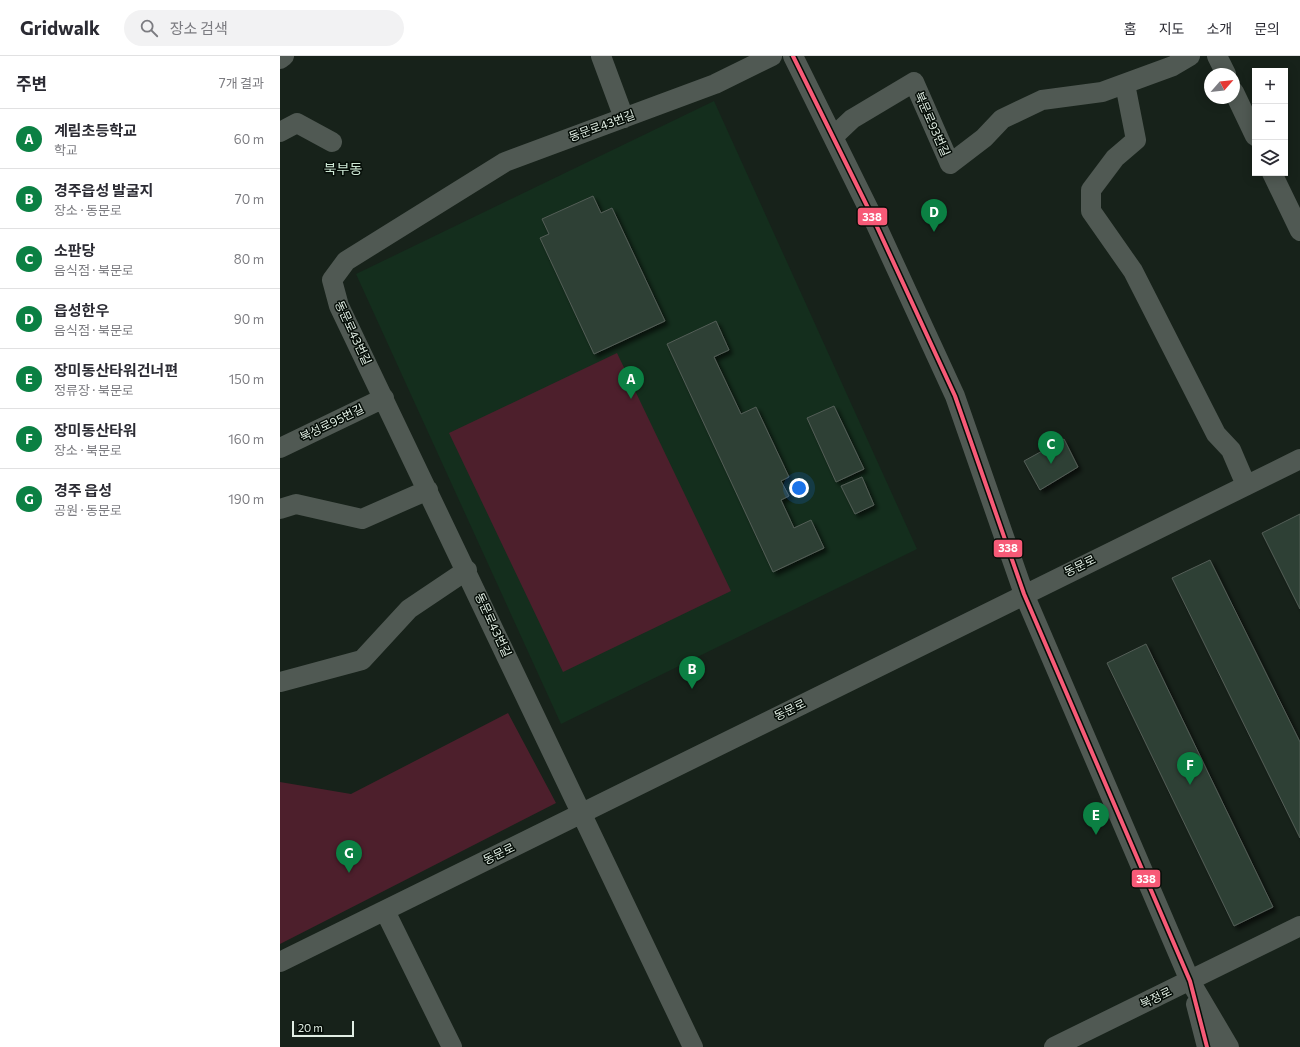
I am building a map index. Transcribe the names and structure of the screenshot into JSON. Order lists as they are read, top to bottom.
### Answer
{
  "streets": {
    "street": [
      "북문로93번길",
      "동문로43번길",
      "북성로95번길",
      "동문로",
      "북정로"
    ]
  },
  "crossings": [
    ["동문로43번길", "북성로95번길"],
    ["동문로43번길", "동문로"]
  ],
  "districts": ["북부동"],
  "lines": ["transit line 338"],
  "scale_bar": "20 m",
  "north": "top right",
  "page": {
    "header": "Gridwalk",
    "search": "장소 검색",
    "nav": [
      "홈",
      "지도",
      "소개",
      "문의"
    ],
    "heading": ["주변", "7개 결과"],
    "map_buttons": ["+", "−"],
    "list": [
      {
        "mark": "A",
        "name": "계림초등학교",
        "note": "학교",
        "value": "60 m"
      },
      {
        "mark": "B",
        "name": "경주읍성 발굴지",
        "note": "장소 · 동문로",
        "value": "70 m"
      },
      {
        "mark": "C",
        "name": "소판당",
        "note": "음식점 · 북문로",
        "value": "80 m"
      },
      {
        "mark": "D",
        "name": "읍성한우",
        "note": "음식점 · 북문로",
        "value": "90 m"
      },
      {
        "mark": "E",
        "name": "장미동산타워건너편",
        "note": "정류장 · 북문로",
        "value": "150 m"
      },
      {
        "mark": "F",
        "name": "장미동산타워",
        "note": "장소 · 북문로",
        "value": "160 m"
      },
      {
        "mark": "G",
        "name": "경주 읍성",
        "note": "공원 · 동문로",
        "value": "190 m"
      }
    ],
    "pins": [
      "D",
      "A",
      "C",
      "B",
      "F",
      "E",
      "G"
    ],
    "scale": "20 m"
  }
}
